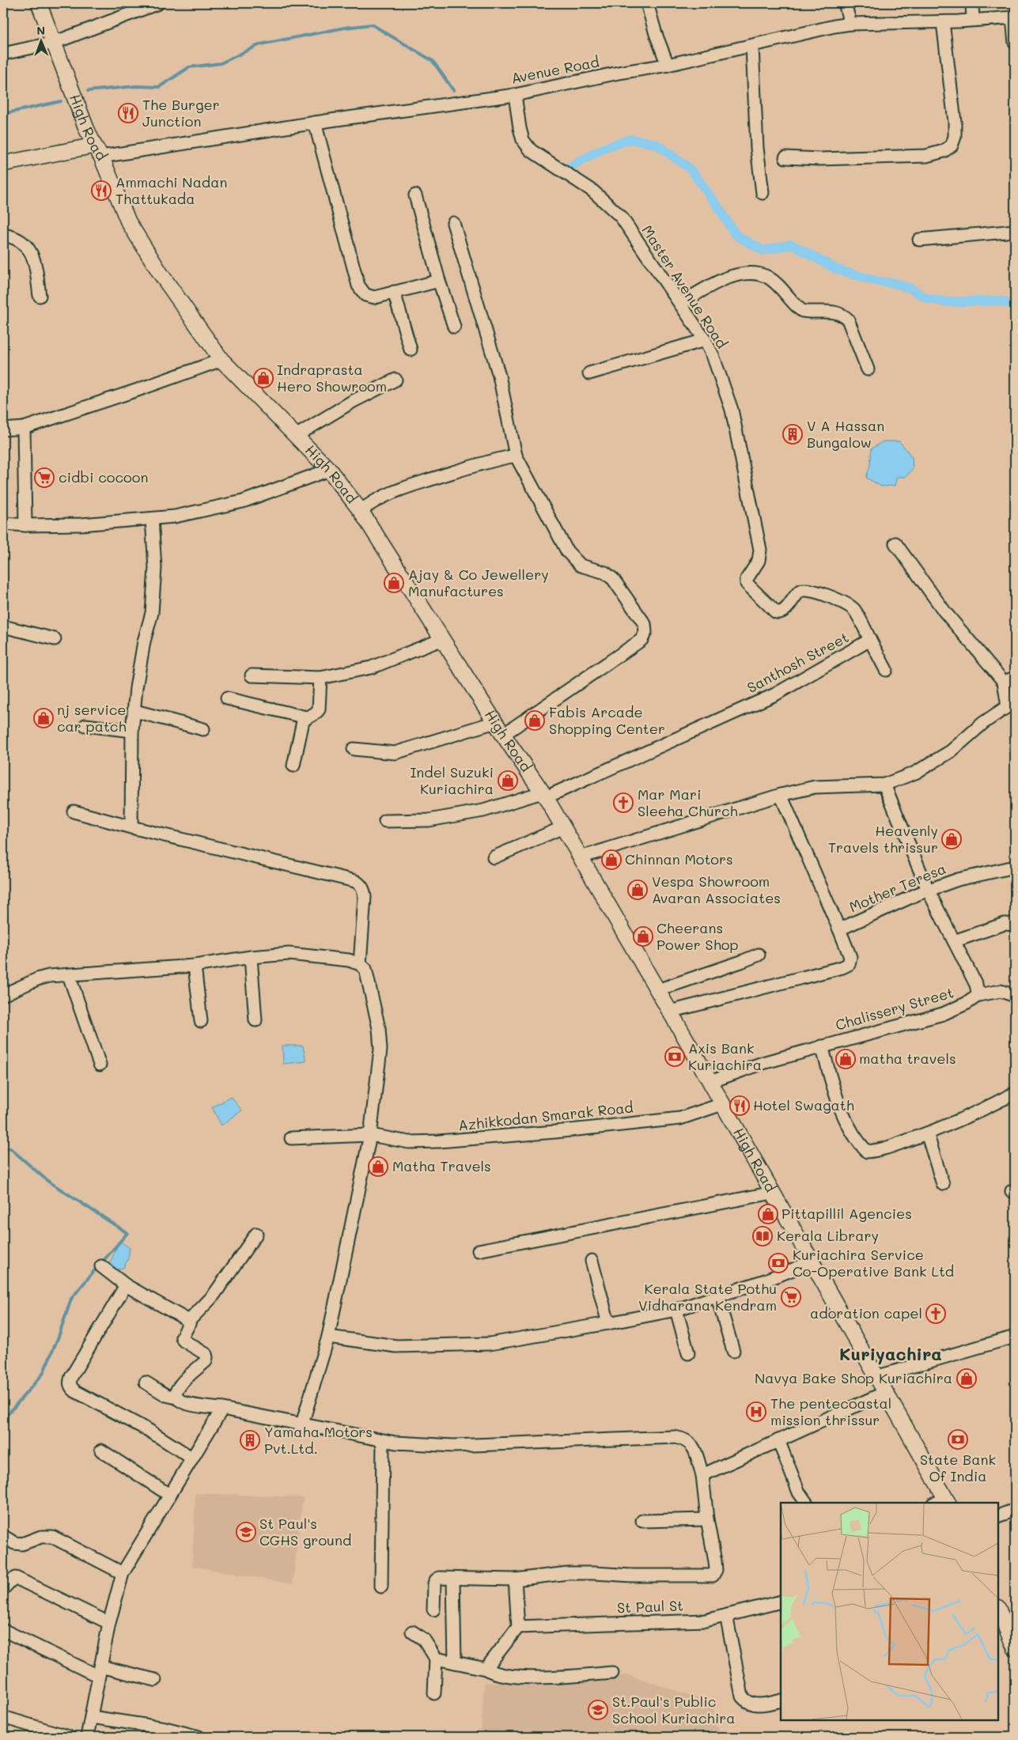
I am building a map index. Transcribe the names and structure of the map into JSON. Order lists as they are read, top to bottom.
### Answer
{
  "streets": {
    "main road": ["High Road"],
    "street": [
      "Avenue Road",
      "Master Avenue Road",
      "Santhosh Street",
      "Mother Teresa",
      "Chalissery Street",
      "Azhikkodan Smarak Road",
      "St Paul St"
    ]
  },
  "crossings": [
    ["Avenue Road", "High Road"],
    ["Avenue Road", "Master Avenue Road"],
    ["High Road", "Santhosh Street"],
    ["High Road", "Chalissery Street"],
    ["High Road", "Azhikkodan Smarak Road"],
    ["Master Avenue Road", "Santhosh Street"]
  ],
  "districts": ["Kuriyachira"],
  "places": {
    "restaurant": ["The Burger Junction", "Ammachi Nadan Thattukada", "Hotel Swagath"],
    "shop": [
      "Indraprasta Hero Showroom",
      "Ajay & Co Jewellery Manufactures",
      "nj service car patch",
      "Fabis Arcade Shopping Center",
      "Indel Suzuki Kuriachira",
      "Heavenly Travels thrissur",
      "Chinnan Motors",
      "Vespa Showroom Avaran Associates",
      "Cheerans Power Shop",
      "matha travels",
      "Matha Travels",
      "Pittapillil Agencies",
      "Navya Bake Shop Kuriachira"
    ],
    "building": ["V A Hassan Bungalow", "Yamaha Motors Pvt.Ltd."],
    "supermarket": ["cidbi cocoon", "Kerala State Pothu Vidharana Kendram"],
    "church": ["Mar Mari Sleeha Church", "adoration capel"],
    "bank": ["Axis Bank Kuriachira", "Kuriachira Service Co-Operative Bank Ltd", "State Bank Of India"],
    "library": ["Kerala Library"],
    "hospital": ["The pentecoastal mission thrissur"],
    "school or university": ["St Paul's CGHS ground", "St.Paul's Public School Kuriachira"]
  },
  "north": "top"
}
